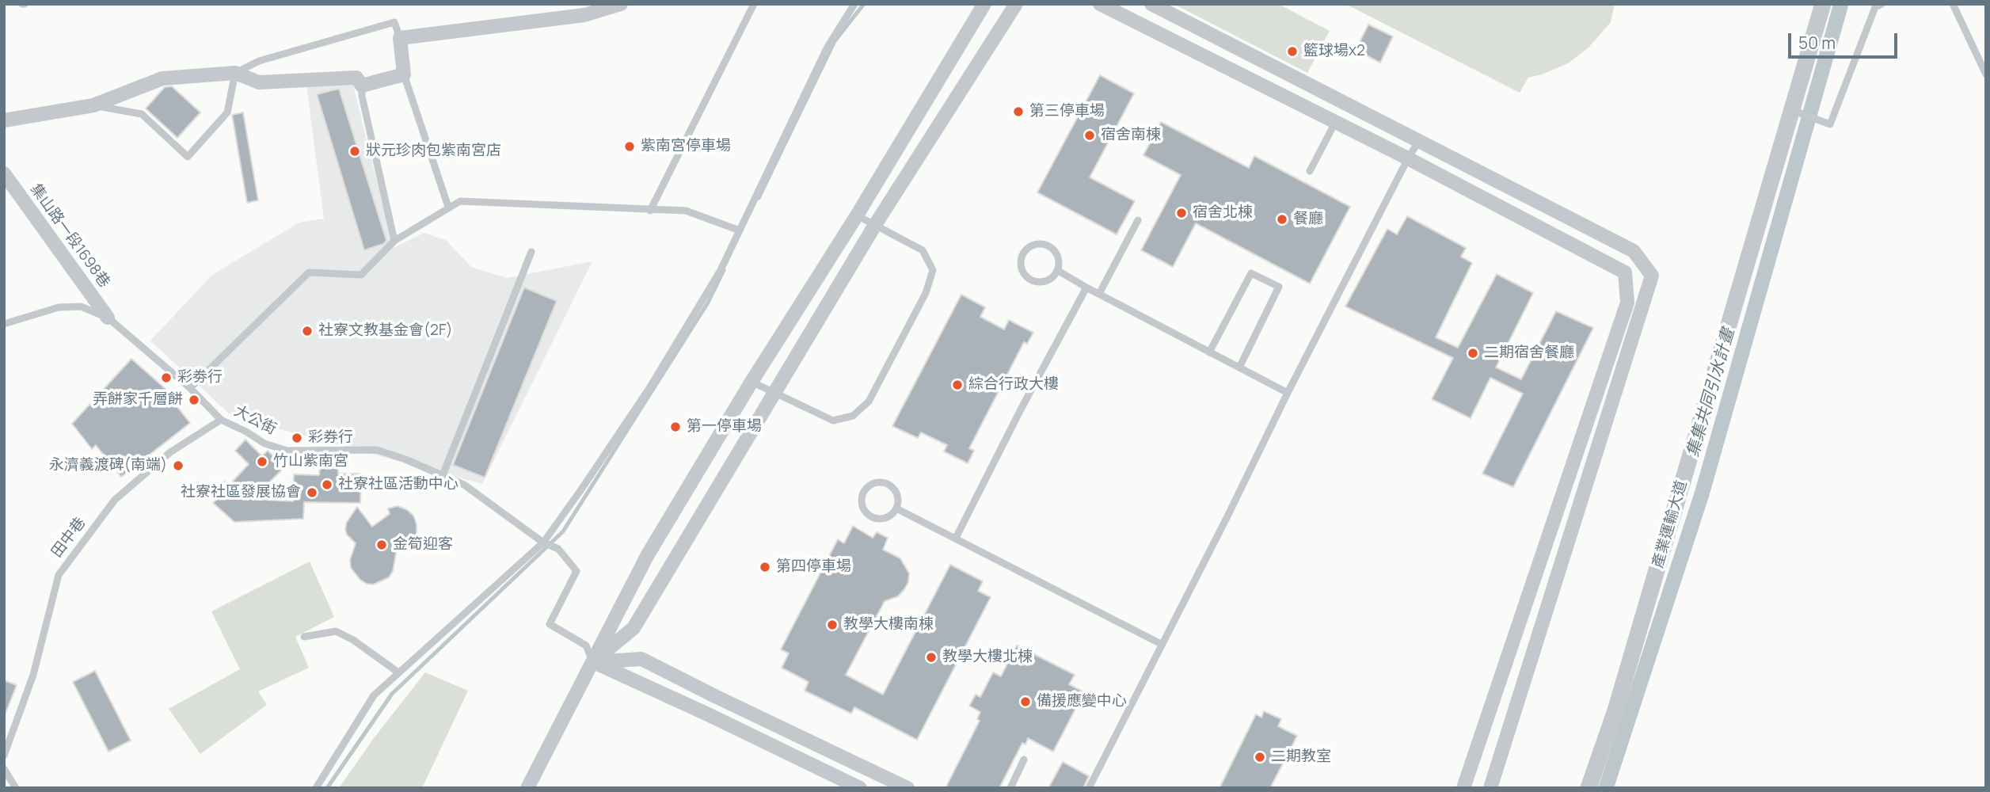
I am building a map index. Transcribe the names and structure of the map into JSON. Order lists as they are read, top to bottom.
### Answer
{
  "streets": {
    "street": ["集山路一段1698巷", "產業運輸大道"],
    "lane": ["大公街", "田中巷"]
  },
  "crossings": [
    ["集山路一段1698巷", "大公街"],
    ["大公街", "田中巷"]
  ],
  "water": ["集集共同引水計畫"],
  "places": [
    "籃球場x2",
    "第三停車場",
    "宿舍南棟",
    "紫南宮停車場",
    "狀元珍肉包紫南宮店",
    "宿舍北棟",
    "餐廳",
    "社寮文教基金會(2F)",
    "二期宿舍餐廳",
    "彩劵行",
    "綜合行政大樓",
    "弄餅家千層餅",
    "第一停車場",
    "彩券行",
    "竹山紫南宮",
    "永濟義渡碑(南端)",
    "社寮社區活動中心",
    "社寮社區發展協會",
    "金筍迎客",
    "第四停車場",
    "教學大樓南棟",
    "教學大樓北棟",
    "備援應變中心",
    "二期教室"
  ],
  "scale_bar": "50 m"
}
